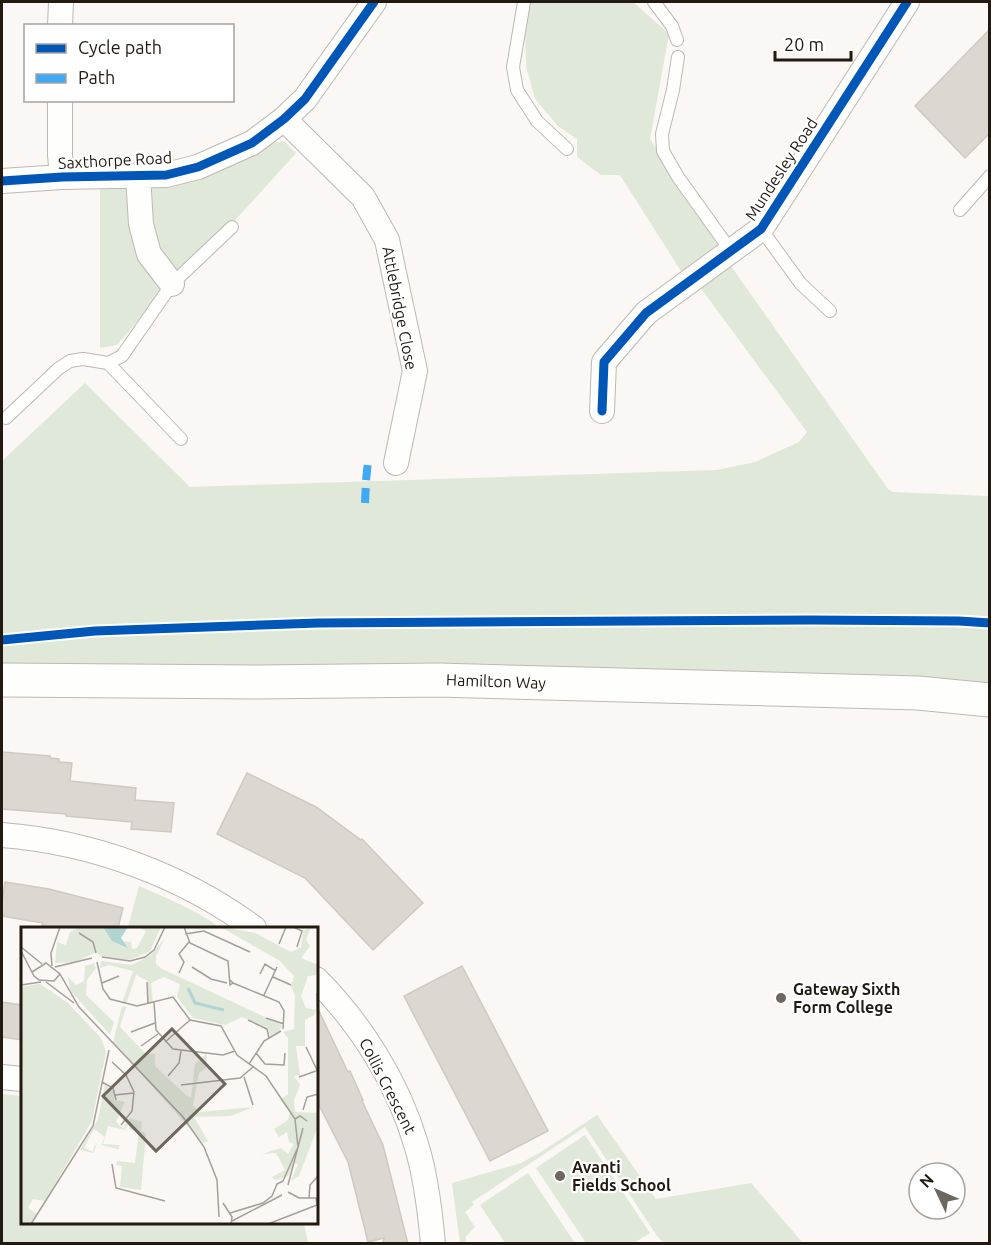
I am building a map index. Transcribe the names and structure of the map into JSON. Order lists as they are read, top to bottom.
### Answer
{
  "streets": {
    "highway": ["Hamilton Way"],
    "street": [
      "Saxthorpe Road",
      "Mundesley Road",
      "Attlebridge Close",
      "Collis Crescent"
    ]
  },
  "crossings": [
    ["Saxthorpe Road", "Attlebridge Close"]
  ],
  "places": ["Gateway Sixth Form College", "Avanti Fields School"],
  "legend": ["Cycle path", "Path"],
  "scale_bar": "20 m",
  "north": "top left"
}
